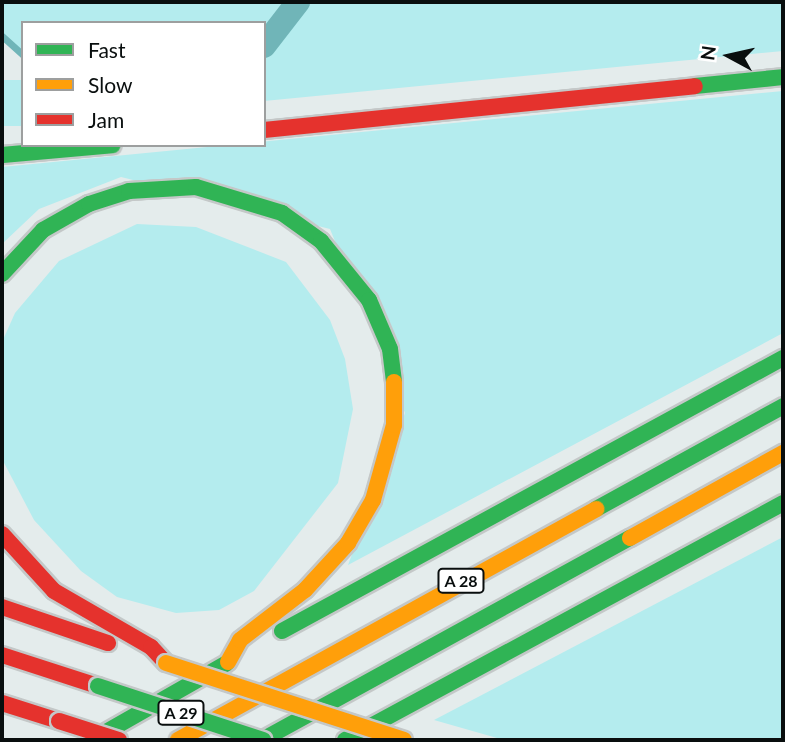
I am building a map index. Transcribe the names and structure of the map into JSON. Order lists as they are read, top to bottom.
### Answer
{
  "streets": {
    "highway": ["A 28", "A 29"]
  },
  "crossings": [
    ["A 28", "A 29"]
  ],
  "legend": ["Fast", "Slow", "Jam"],
  "north": "left"
}
